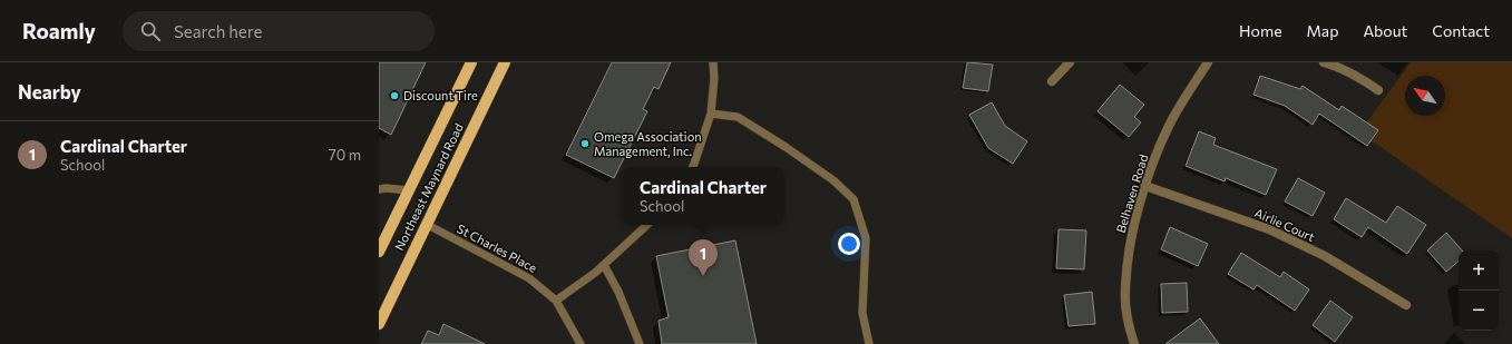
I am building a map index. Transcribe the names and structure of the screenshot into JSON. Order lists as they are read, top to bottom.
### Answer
{
  "streets": {
    "main road": ["Northeast Maynard Road"],
    "street": ["Belhaven Road", "Airlie Court"],
    "lane": ["St Charles Place"]
  },
  "crossings": [
    ["Northeast Maynard Road", "St Charles Place"],
    ["Belhaven Road", "Airlie Court"]
  ],
  "places": ["Discount Tire", "Omega Association Management, Inc."],
  "north": "top left",
  "page": {
    "header": "Roamly",
    "search": "Search here",
    "nav": [
      "Home",
      "Map",
      "About",
      "Contact"
    ],
    "heading": "Nearby",
    "list": [
      {
        "mark": "1",
        "name": "Cardinal Charter",
        "note": "School",
        "value": "70 m"
      }
    ],
    "popup": ["Cardinal Charter", "School"],
    "pins": "1",
    "map_buttons": ["+", "−"]
  }
}
